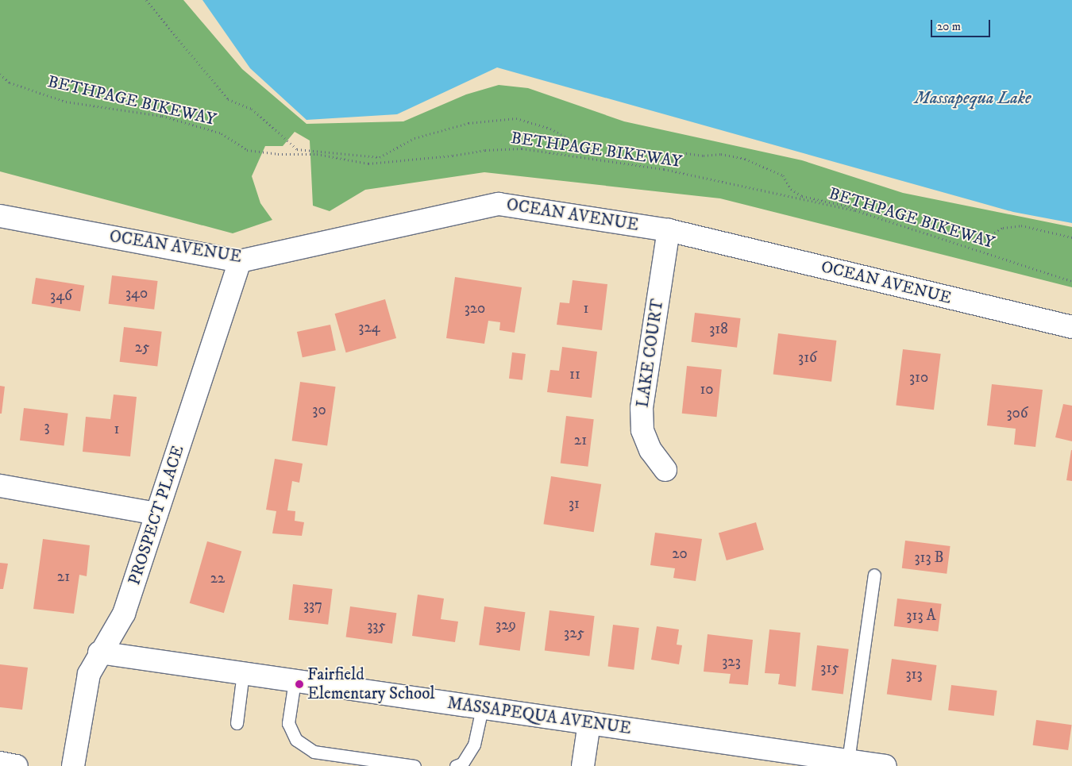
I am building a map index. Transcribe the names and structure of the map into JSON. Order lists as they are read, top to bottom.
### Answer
{
  "streets": {
    "street": [
      "OCEAN AVENUE",
      "LAKE COURT",
      "PROSPECT PLACE",
      "MASSAPEQUA AVENUE"
    ],
    "path": ["BETHPAGE BIKEWAY"]
  },
  "crossings": [
    ["OCEAN AVENUE", "LAKE COURT"],
    ["OCEAN AVENUE", "PROSPECT PLACE"],
    ["PROSPECT PLACE", "MASSAPEQUA AVENUE"]
  ],
  "water": ["Massapequa Lake"],
  "places": ["Fairfield Elementary School"],
  "house_numbers": [
    "340",
    "346",
    "320",
    "1",
    "324",
    "318",
    "25",
    "316",
    "11",
    "310",
    "10",
    "30",
    "306",
    "3",
    "1",
    "21",
    "31",
    "20",
    "313 B",
    "21",
    "22",
    "337",
    "313 A",
    "329",
    "335",
    "325",
    "323",
    "315",
    "313"
  ],
  "scale_bar": "20 m"
}
